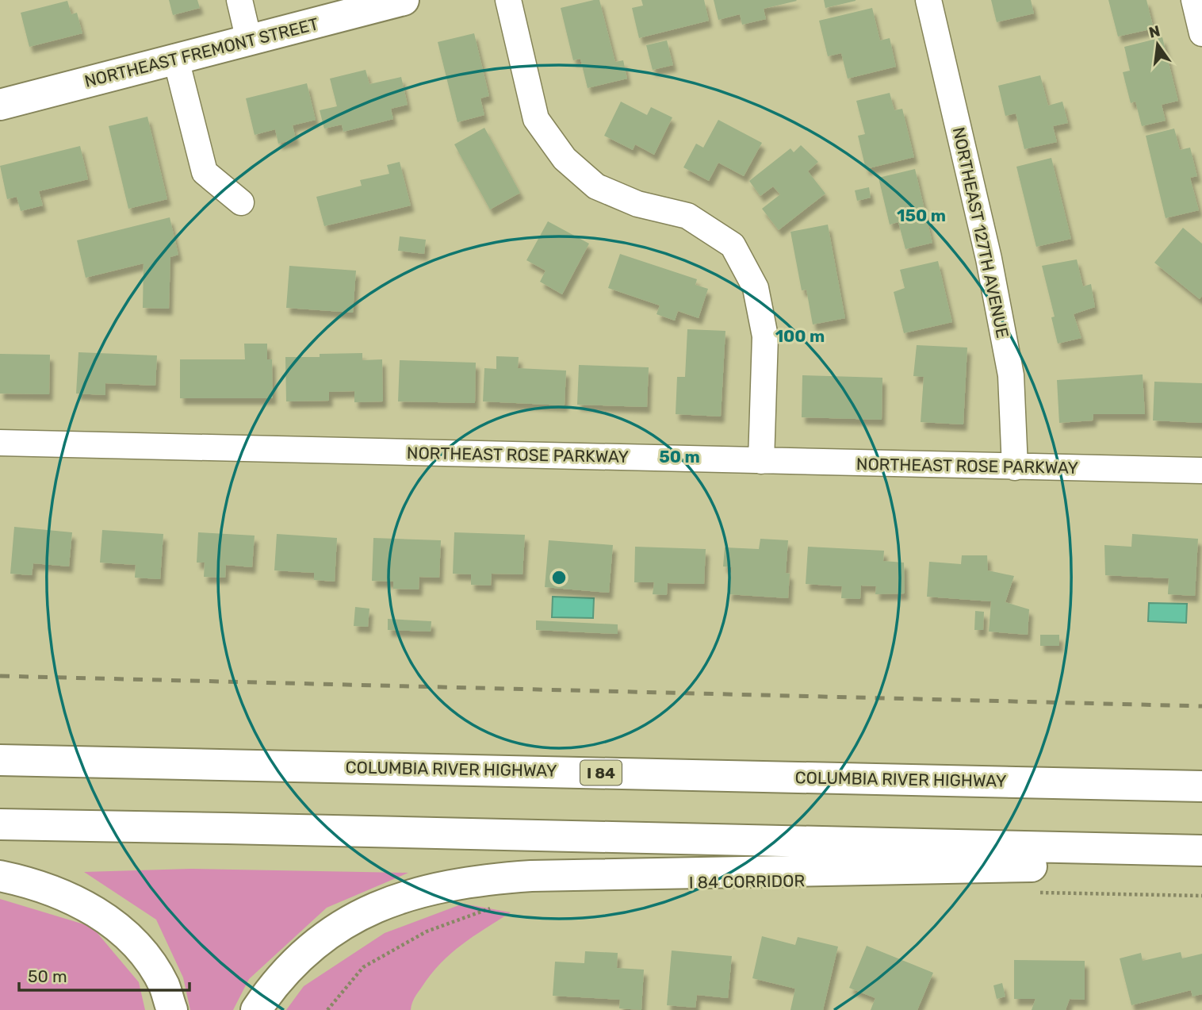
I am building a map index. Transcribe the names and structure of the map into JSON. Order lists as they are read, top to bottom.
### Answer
{
  "streets": {
    "main road": ["NORTHEAST FREMONT STREET", "COLUMBIA RIVER HIGHWAY", "I 84"],
    "street": ["NORTHEAST 127TH AVENUE", "NORTHEAST ROSE PARKWAY"]
  },
  "crossings": [
    ["NORTHEAST 127TH AVENUE", "NORTHEAST ROSE PARKWAY"]
  ],
  "scale_bar": "50 m",
  "north": "top",
  "rings": ["150 m", "100 m", "50 m"]
}
